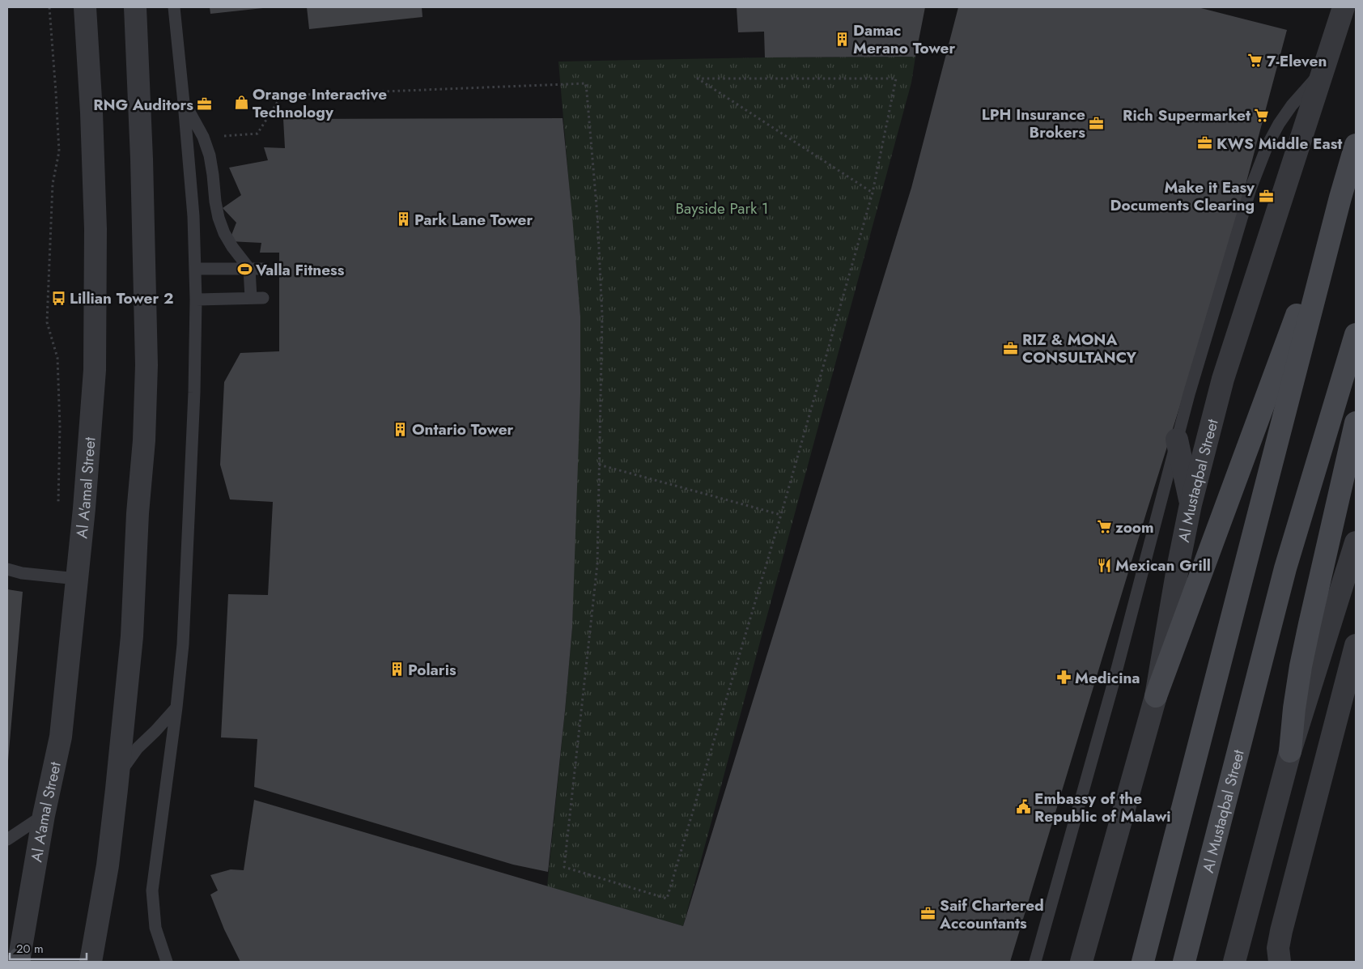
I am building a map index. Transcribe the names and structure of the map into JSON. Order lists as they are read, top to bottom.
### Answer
{
  "streets": {
    "main road": ["Al Mustaqbal Street"],
    "street": ["Al A'amal Street"]
  },
  "parks": ["Bayside Park 1"],
  "places": {
    "building": [
      "Damac Merano Tower",
      "Park Lane Tower",
      "Ontario Tower",
      "Polaris"
    ],
    "supermarket": ["7-Eleven", "Rich Supermarket", "zoom"],
    "shop": ["Orange Interactive Technology"],
    "office": [
      "RNG Auditors",
      "LPH Insurance Brokers",
      "KWS Middle East",
      "Make it Easy Documents Clearing",
      "RIZ & MONA CONSULTANCY",
      "Saif Chartered Accountants"
    ],
    "sports": ["Valla Fitness"],
    "bus stop": ["Lillian Tower 2"],
    "restaurant": ["Mexican Grill"],
    "pharmacy": ["Medicina"],
    "public building": ["Embassy of the Republic of Malawi"]
  },
  "scale_bar": "20 m"
}
